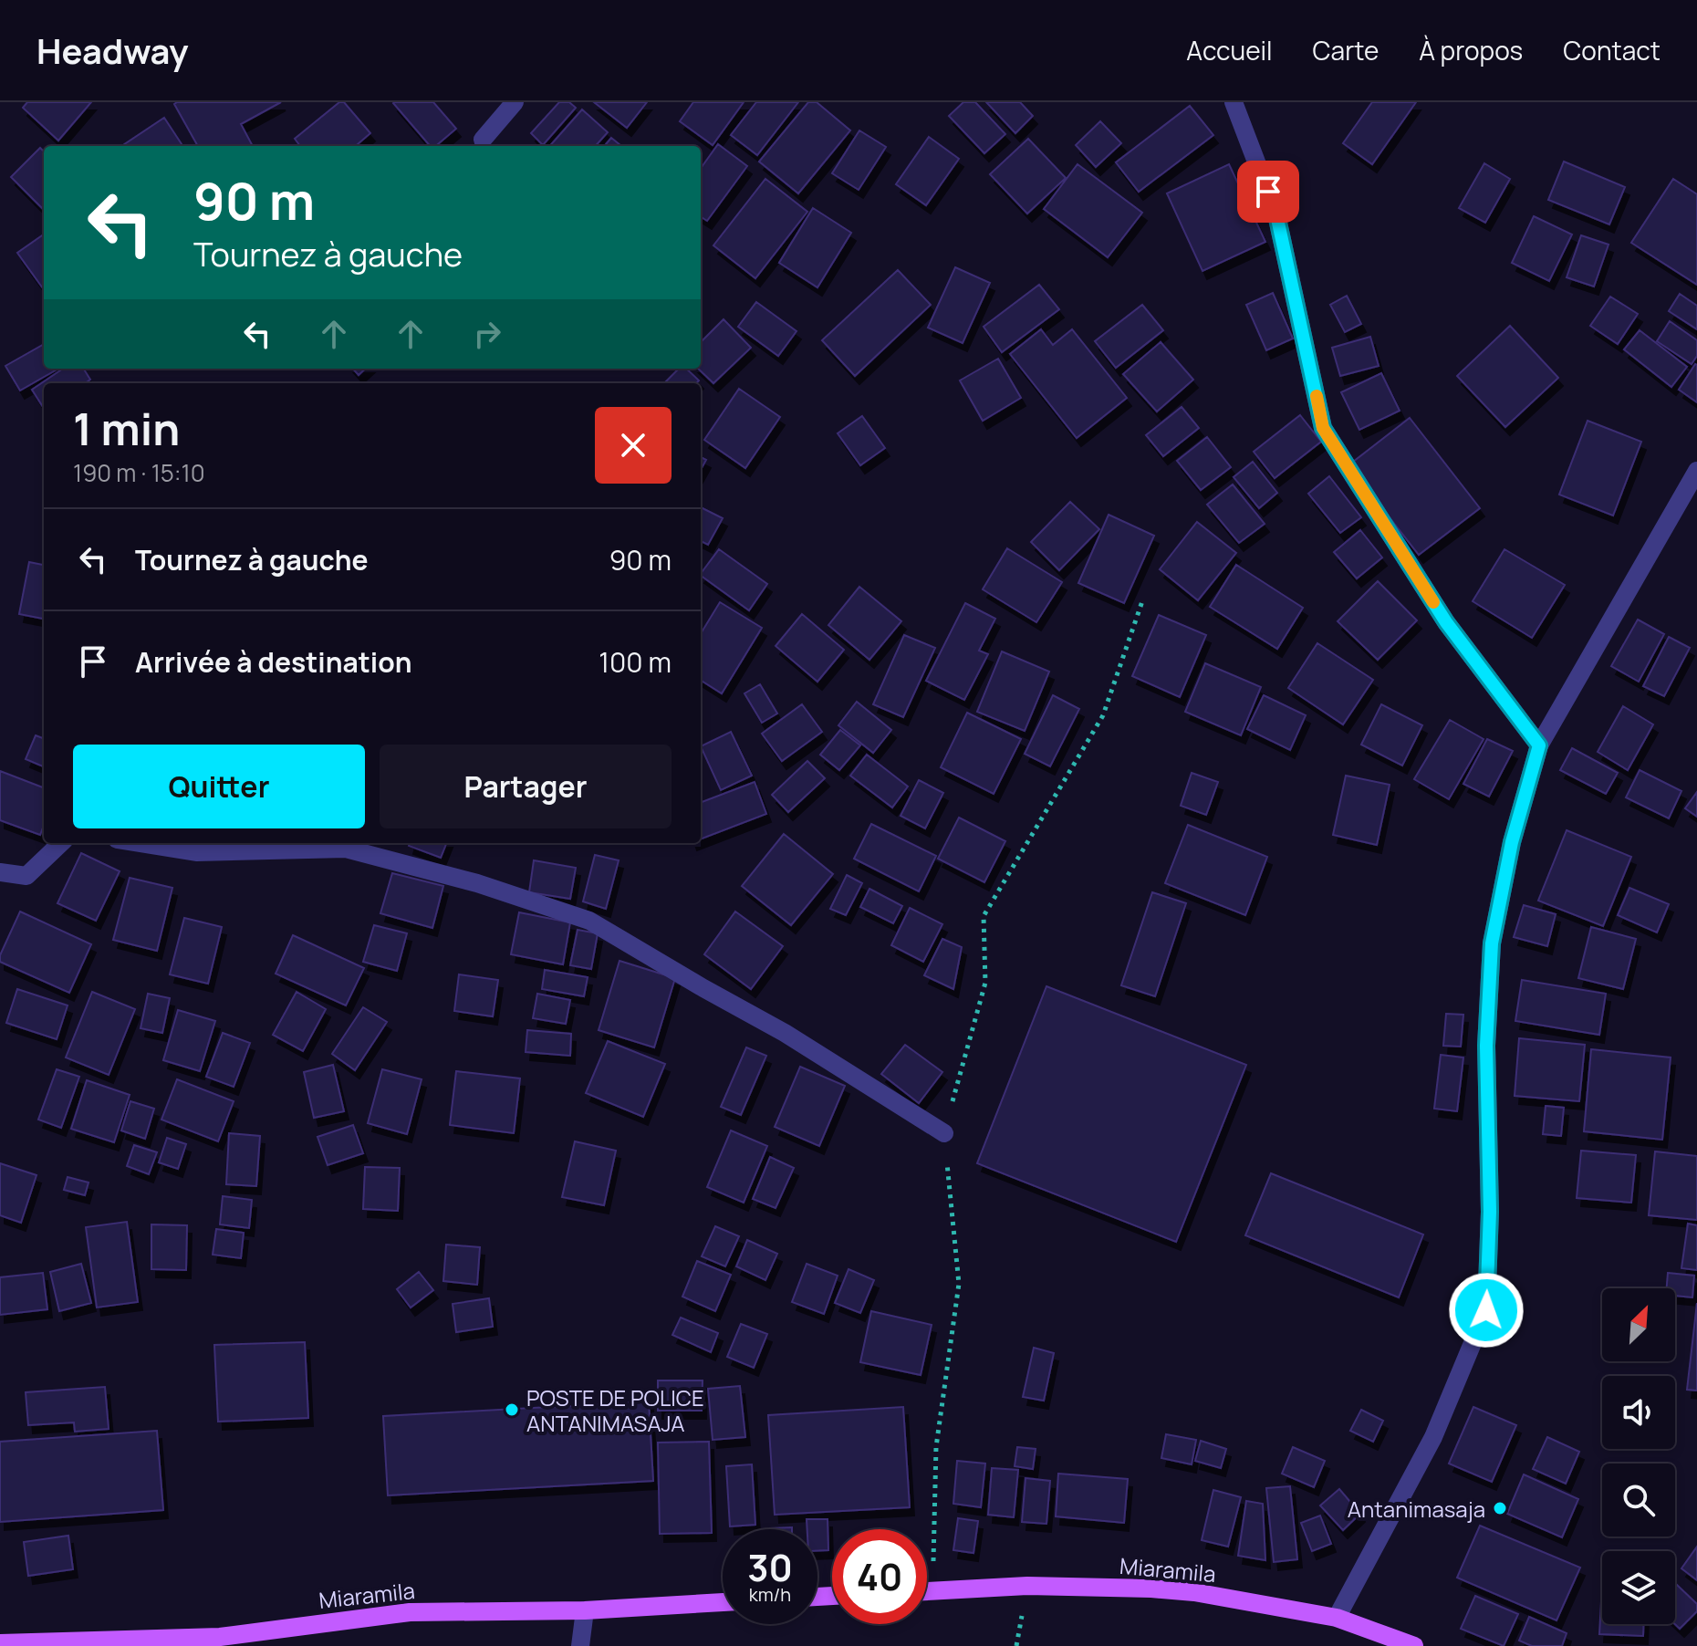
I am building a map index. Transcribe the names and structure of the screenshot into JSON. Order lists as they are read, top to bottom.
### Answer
{
  "streets": {
    "main road": ["Miaramila"]
  },
  "places": ["POSTE DE POLICE ANTANIMASAJA", "Antanimasaja"],
  "north": "top right",
  "page": {
    "header": "Headway",
    "nav": [
      "Accueil",
      "Carte",
      "À propos",
      "Contact"
    ],
    "turn": ["90 m", "Tournez à gauche"],
    "heading": ["1 min", "190 m · 15:10"],
    "list": [
      {
        "name": "Tournez à gauche",
        "value": "90 m"
      },
      {
        "name": "Arrivée à destination",
        "value": "100 m"
      }
    ],
    "buttons": ["Quitter", "Partager"],
    "speed": "30 km/h",
    "limit": "40"
  }
}
